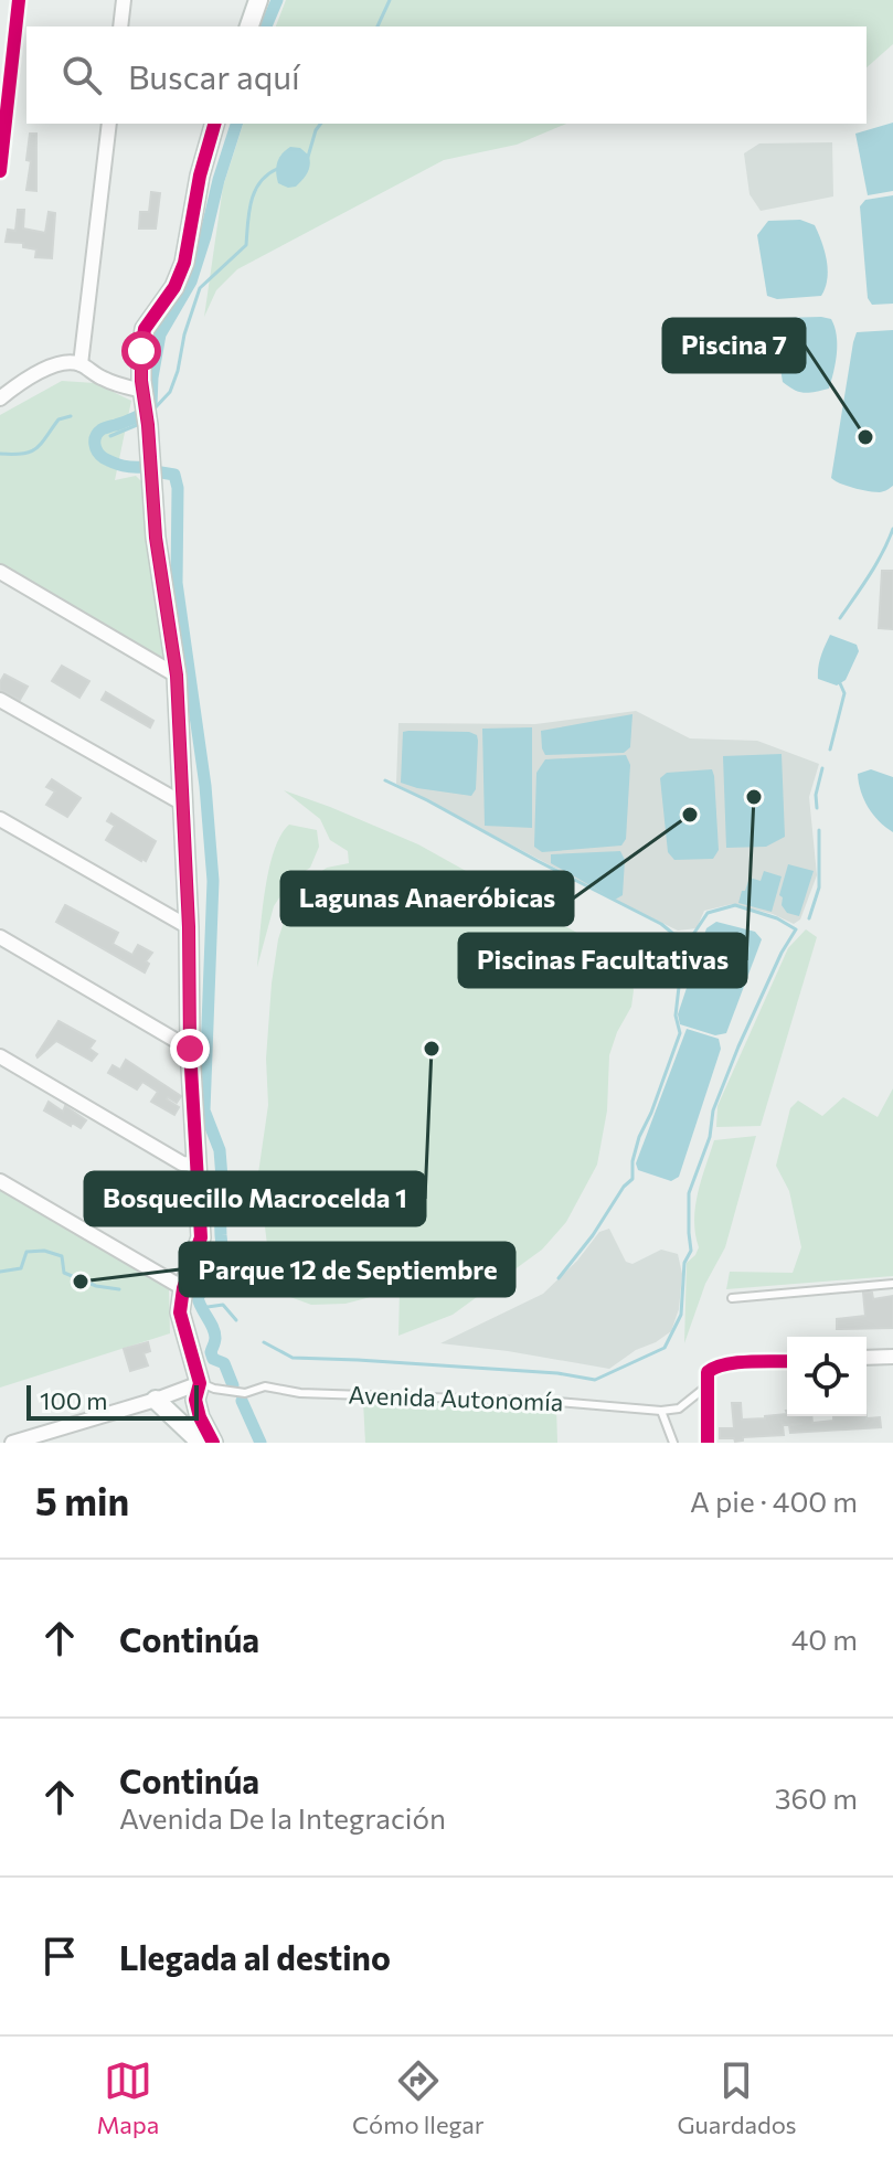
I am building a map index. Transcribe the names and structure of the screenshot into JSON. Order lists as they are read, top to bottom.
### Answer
{
  "streets": {
    "lane": ["Avenida Autonomía"]
  },
  "places": [
    "Piscina 7",
    "Piscinas Facultativas",
    "Lagunas Anaeróbicas",
    "Bosquecillo Macrocelda 1",
    "Parque 12 de Septiembre"
  ],
  "scale_bar": "100 m",
  "page": {
    "search": "Buscar aquí",
    "scale": "100 m",
    "heading": ["5 min", "A pie · 400 m"],
    "list": [
      ["Continúa", "40 m"],
      ["Continúa", "Avenida De la Integración", "360 m"],
      "Llegada al destino"
    ],
    "nav": ["Mapa", "Cómo llegar", "Guardados"]
  }
}
